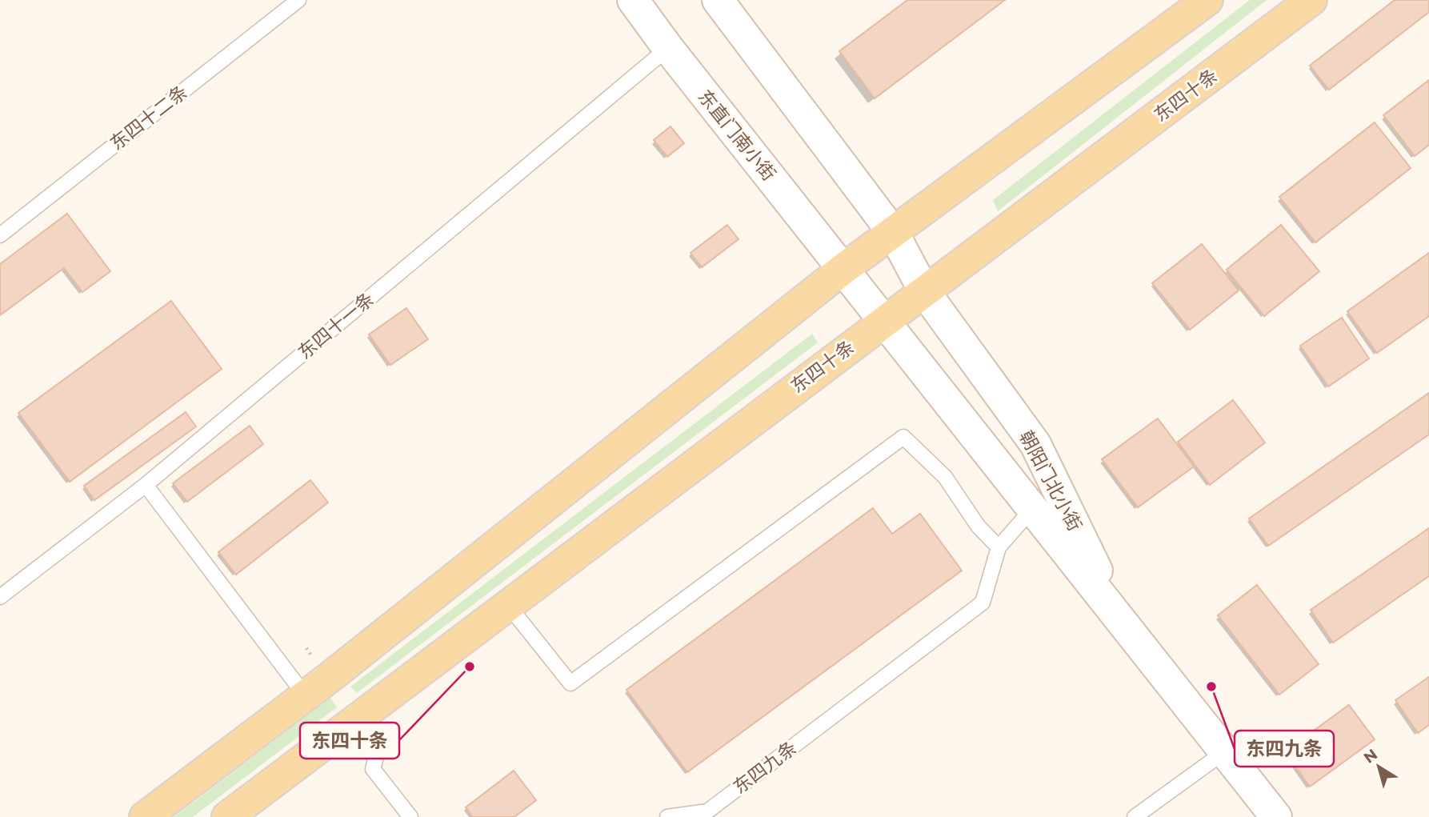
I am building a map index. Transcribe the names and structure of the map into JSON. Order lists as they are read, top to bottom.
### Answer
{
  "streets": {
    "main road": ["东四十条", "东直门南小街", "朝阳门北小街"],
    "lane": ["东四十二条", "东四十一条", "东四九条"]
  },
  "crossings": [
    ["东四十条", "东直门南小街"],
    ["东四十条", "朝阳门北小街"],
    ["东直门南小街", "东四十一条"],
    ["东直门南小街", "朝阳门北小街"],
    ["朝阳门北小街", "东四九条"]
  ],
  "places": ["东四十条", "东四九条"],
  "north": "top left"
}
